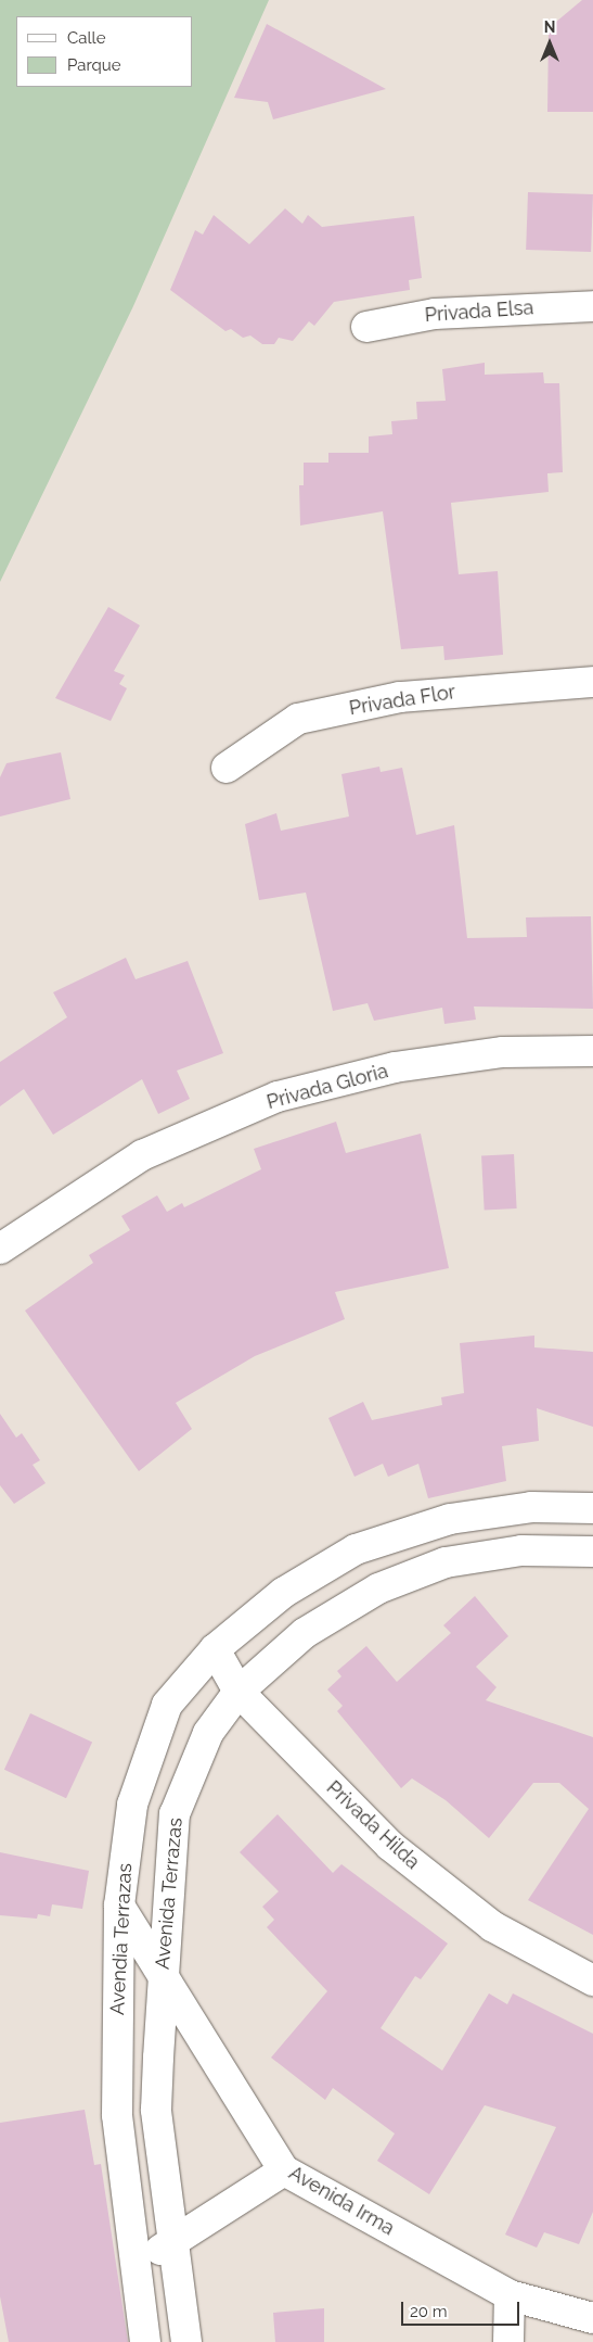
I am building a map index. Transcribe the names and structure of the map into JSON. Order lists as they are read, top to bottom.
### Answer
{
  "streets": {
    "street": [
      "Privada Elsa",
      "Privada Flor",
      "Privada Gloria",
      "Privada Hilda",
      "Avenida Terrazas",
      "Avendia Terrazas",
      "Avenida Irma"
    ]
  },
  "crossings": [
    ["Privada Hilda", "Avenida Terrazas"],
    ["Privada Hilda", "Avendia Terrazas"],
    ["Avenida Terrazas", "Avenida Irma"],
    ["Avendia Terrazas", "Avenida Irma"]
  ],
  "legend": ["Calle", "Parque"],
  "scale_bar": "20 m",
  "north": "top"
}
